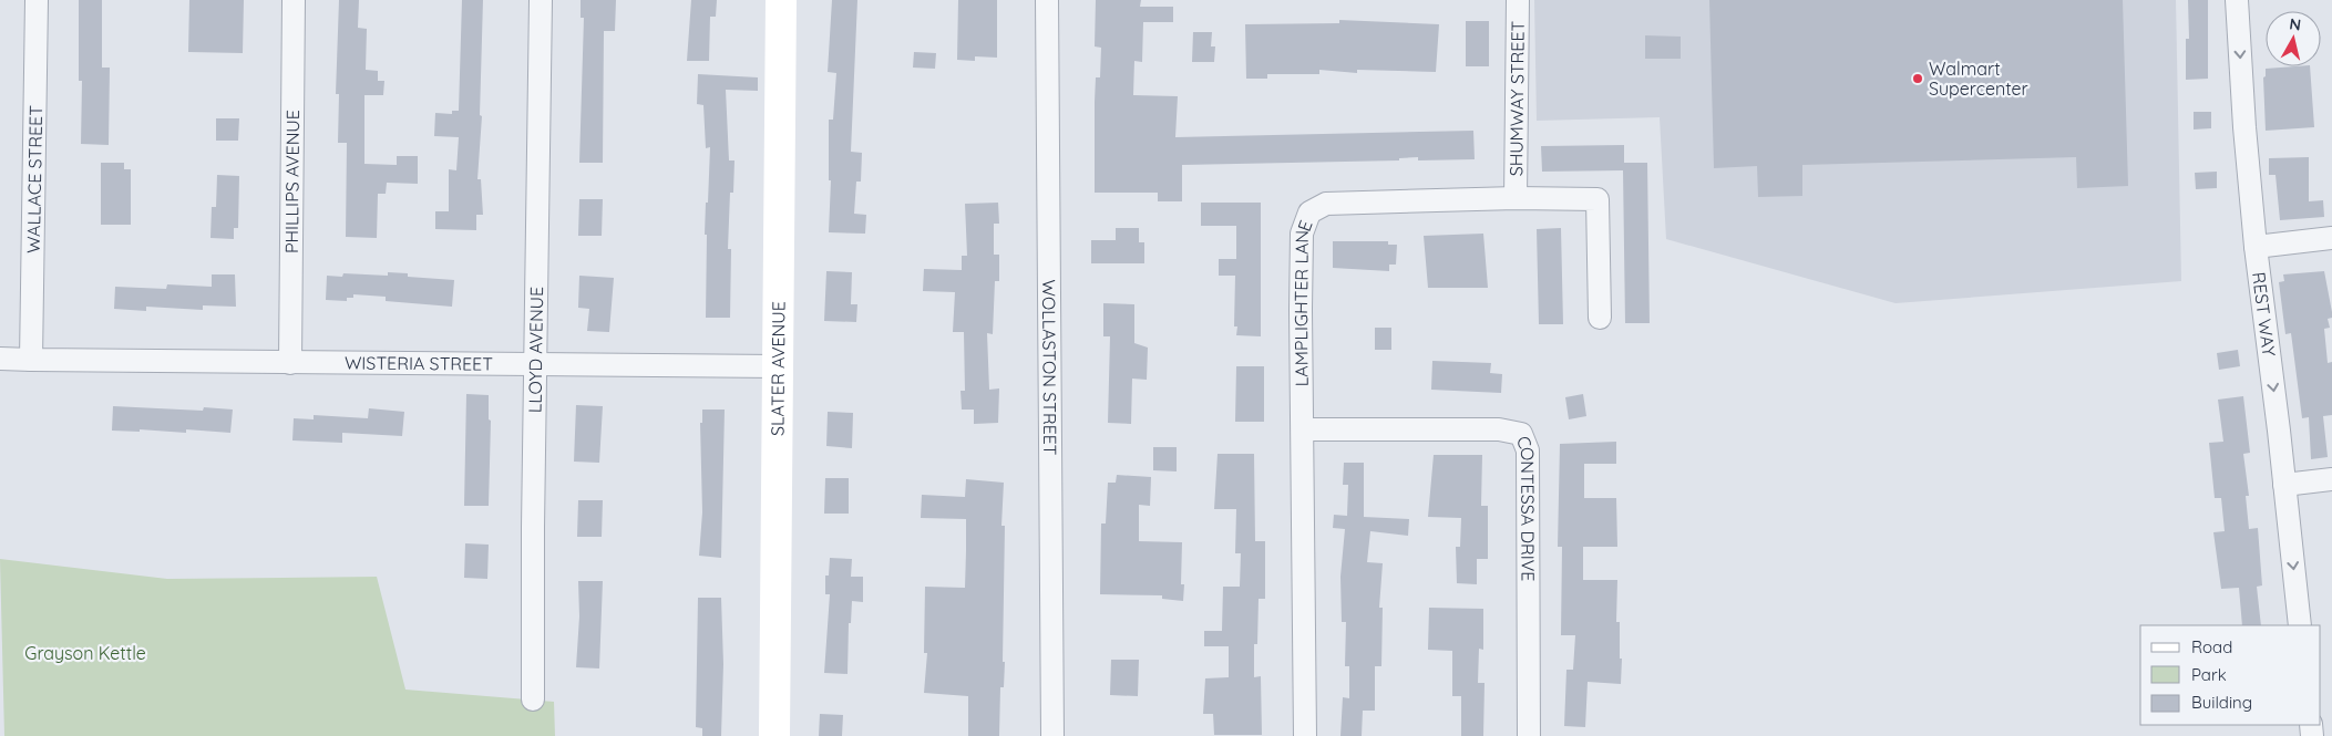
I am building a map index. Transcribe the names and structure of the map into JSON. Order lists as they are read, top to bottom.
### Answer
{
  "streets": {
    "street": [
      "SHUMWAY STREET",
      "WALLACE STREET",
      "PHILLIPS AVENUE",
      "LAMPLIGHTER LANE",
      "REST WAY",
      "LLOYD AVENUE",
      "WISTERIA STREET",
      "WOLLASTON STREET",
      "SLATER AVENUE",
      "CONTESSA DRIVE"
    ]
  },
  "crossings": [
    ["SHUMWAY STREET", "LAMPLIGHTER LANE"],
    ["WALLACE STREET", "WISTERIA STREET"],
    ["PHILLIPS AVENUE", "WISTERIA STREET"],
    ["LAMPLIGHTER LANE", "CONTESSA DRIVE"],
    ["LLOYD AVENUE", "WISTERIA STREET"],
    ["WISTERIA STREET", "SLATER AVENUE"]
  ],
  "one_way": ["REST WAY"],
  "parks": ["Grayson Kettle"],
  "places": ["Walmart Supercenter"],
  "legend": ["Road", "Park", "Building"],
  "north": "top"
}
